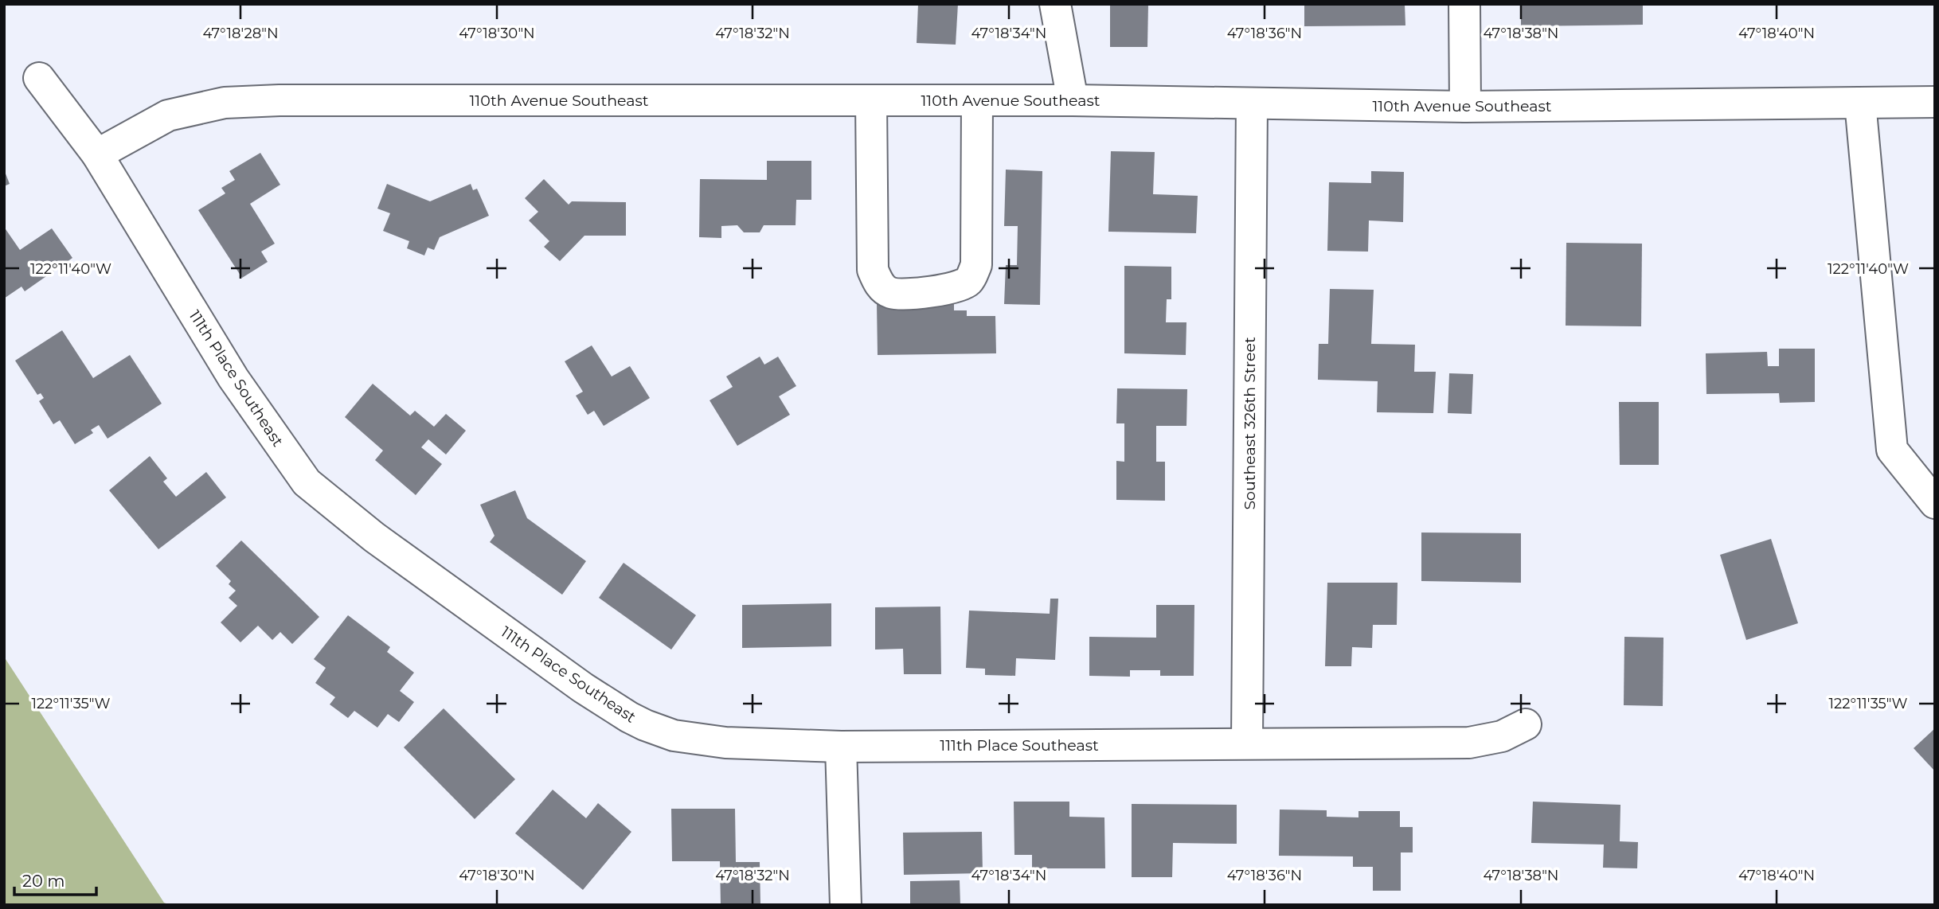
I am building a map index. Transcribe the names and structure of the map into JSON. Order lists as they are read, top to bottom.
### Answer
{
  "streets": {
    "street": ["110th Avenue Southeast", "111th Place Southeast", "Southeast 326th Street"]
  },
  "crossings": [
    ["110th Avenue Southeast", "111th Place Southeast"],
    ["110th Avenue Southeast", "Southeast 326th Street"],
    ["111th Place Southeast", "Southeast 326th Street"]
  ],
  "scale_bar": "20 m",
  "coordinates": [
    "47°18'28\"N",
    "47°18'30\"N",
    "47°18'32\"N",
    "47°18'34\"N",
    "47°18'36\"N",
    "47°18'38\"N",
    "47°18'40\"N",
    "122°11'40\"W",
    "122°11'35\"W"
  ]
}
